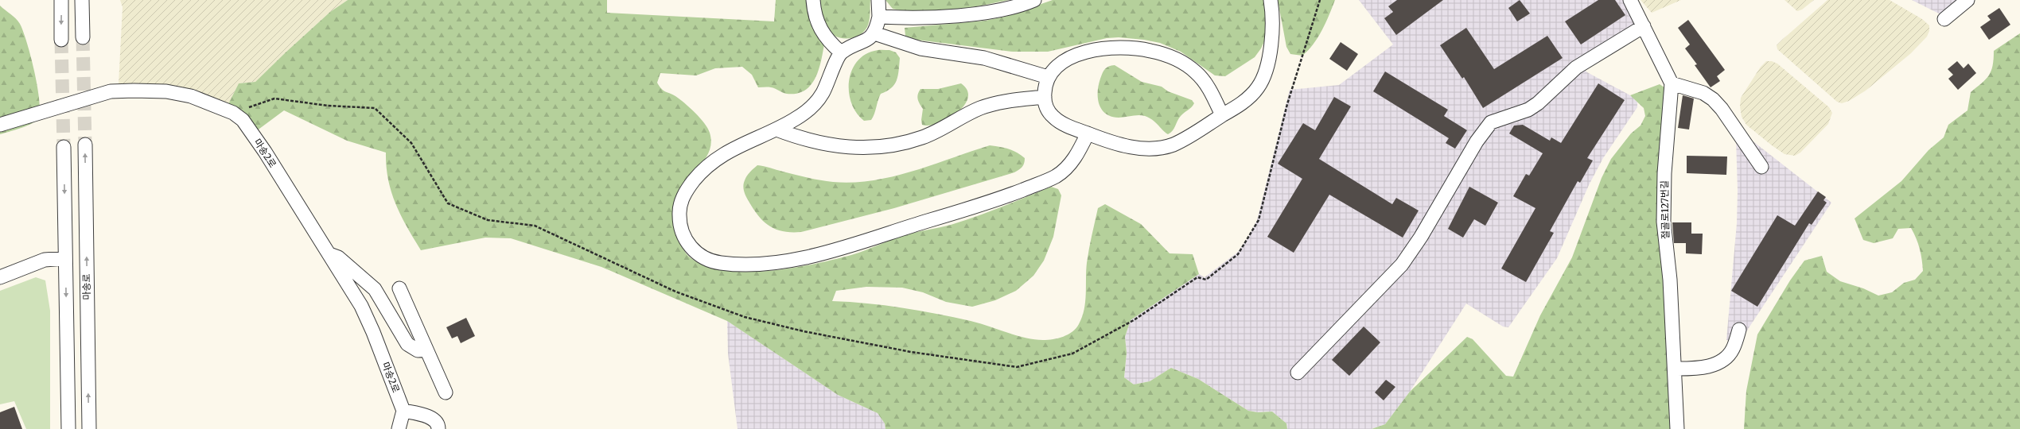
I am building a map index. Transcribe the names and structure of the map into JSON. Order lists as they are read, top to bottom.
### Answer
{
  "streets": {
    "street": ["마송2로", "절골로127번길", "마송로"]
  }
}
